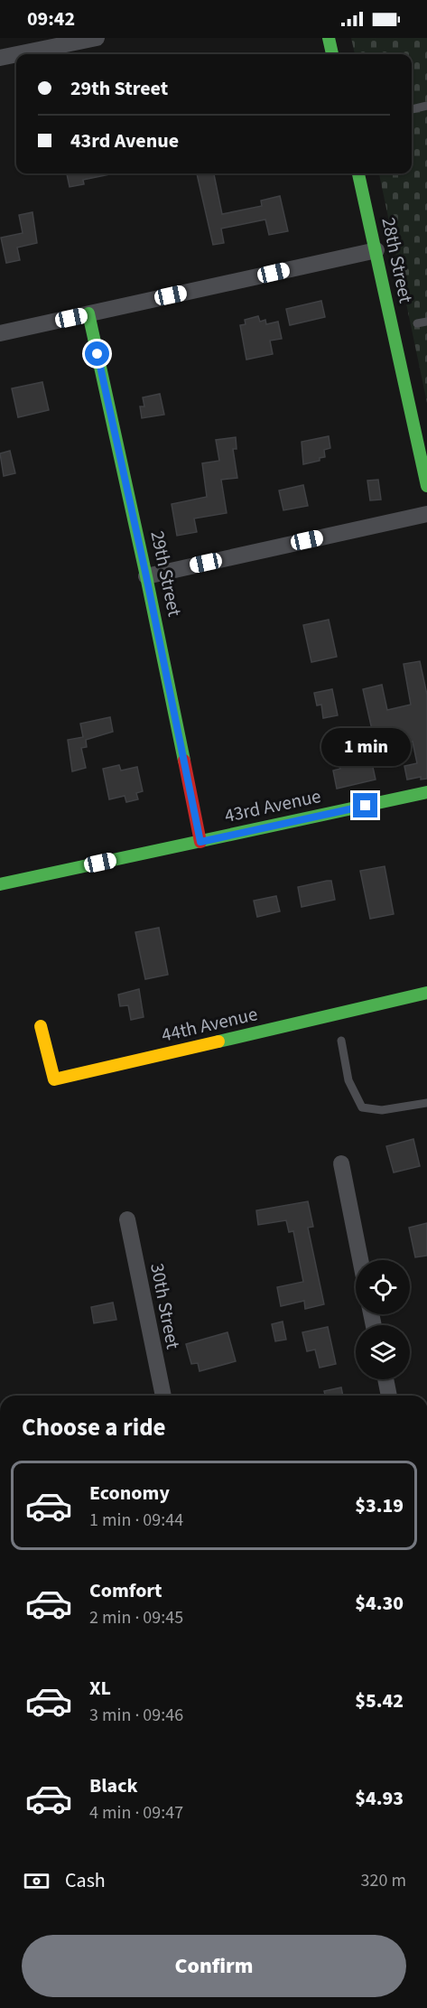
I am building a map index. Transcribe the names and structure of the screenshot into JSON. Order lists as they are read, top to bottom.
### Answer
{
  "streets": {
    "street": [
      "28th Street",
      "29th Street",
      "43rd Avenue",
      "44th Avenue",
      "30th Street"
    ]
  },
  "crossings": [
    ["29th Street", "43rd Avenue"]
  ],
  "page": {
    "status": "09:42",
    "banner": ["29th Street", "43rd Avenue"],
    "bubble": "1 min",
    "heading": "Choose a ride",
    "list": [
      {
        "name": "Economy",
        "note": "1 min · 09:44",
        "value": "$3.19"
      },
      {
        "name": "Comfort",
        "note": "2 min · 09:45",
        "value": "$4.30"
      },
      {
        "name": "XL",
        "note": "3 min · 09:46",
        "value": "$5.42"
      },
      {
        "name": "Black",
        "note": "4 min · 09:47",
        "value": "$4.93"
      }
    ],
    "pay": ["Cash", "320 m"],
    "buttons": "Confirm"
  }
}
